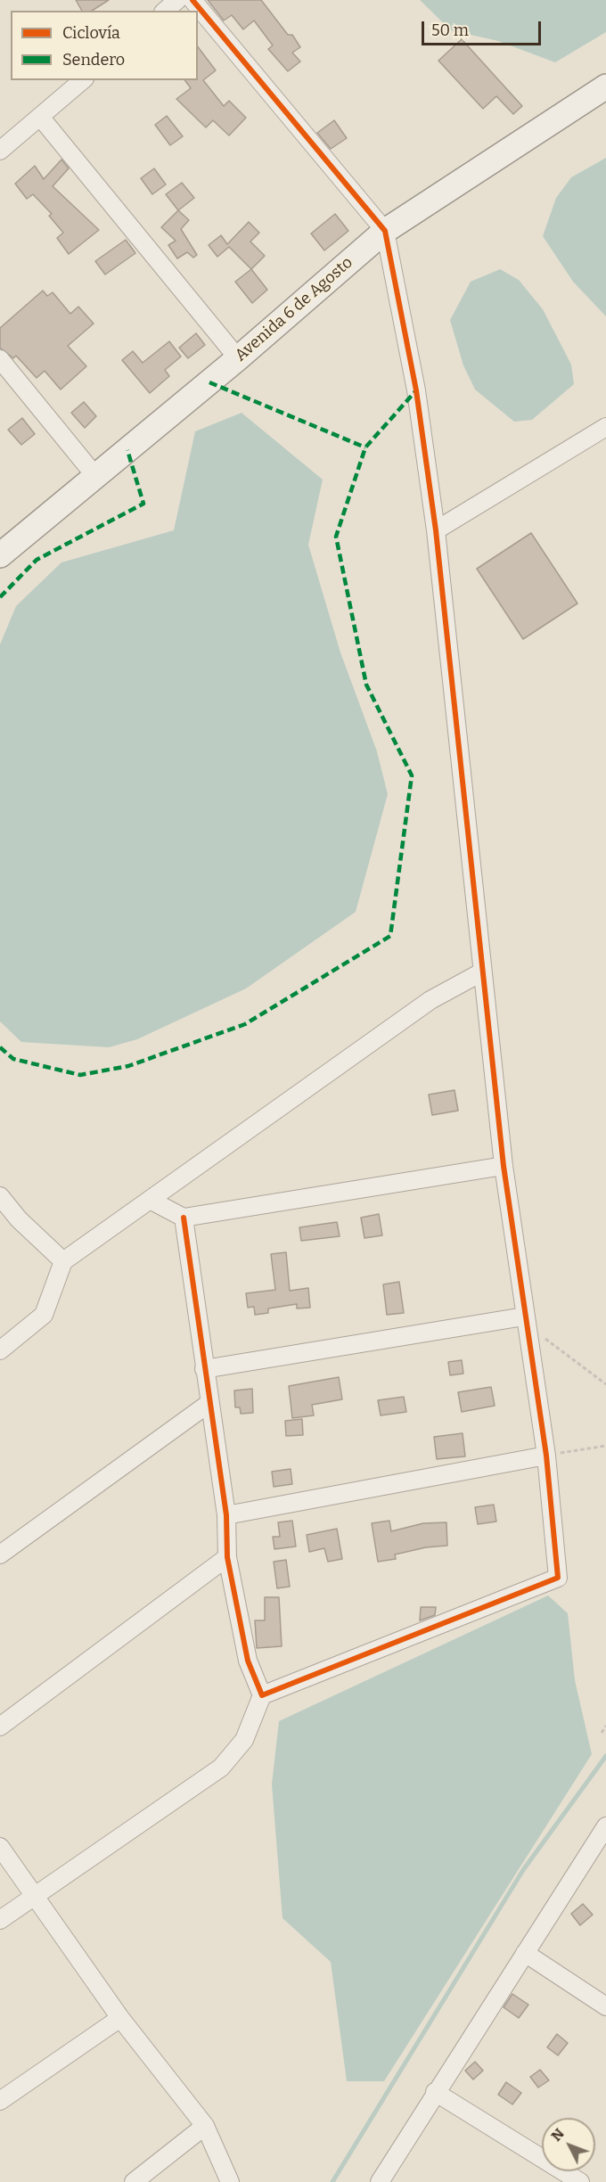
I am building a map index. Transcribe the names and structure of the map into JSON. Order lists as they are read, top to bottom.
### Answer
{
  "streets": {
    "street": ["Avenida 6 de Agosto"]
  },
  "legend": ["Ciclovía", "Sendero"],
  "scale_bar": "50 m",
  "north": "top left"
}
